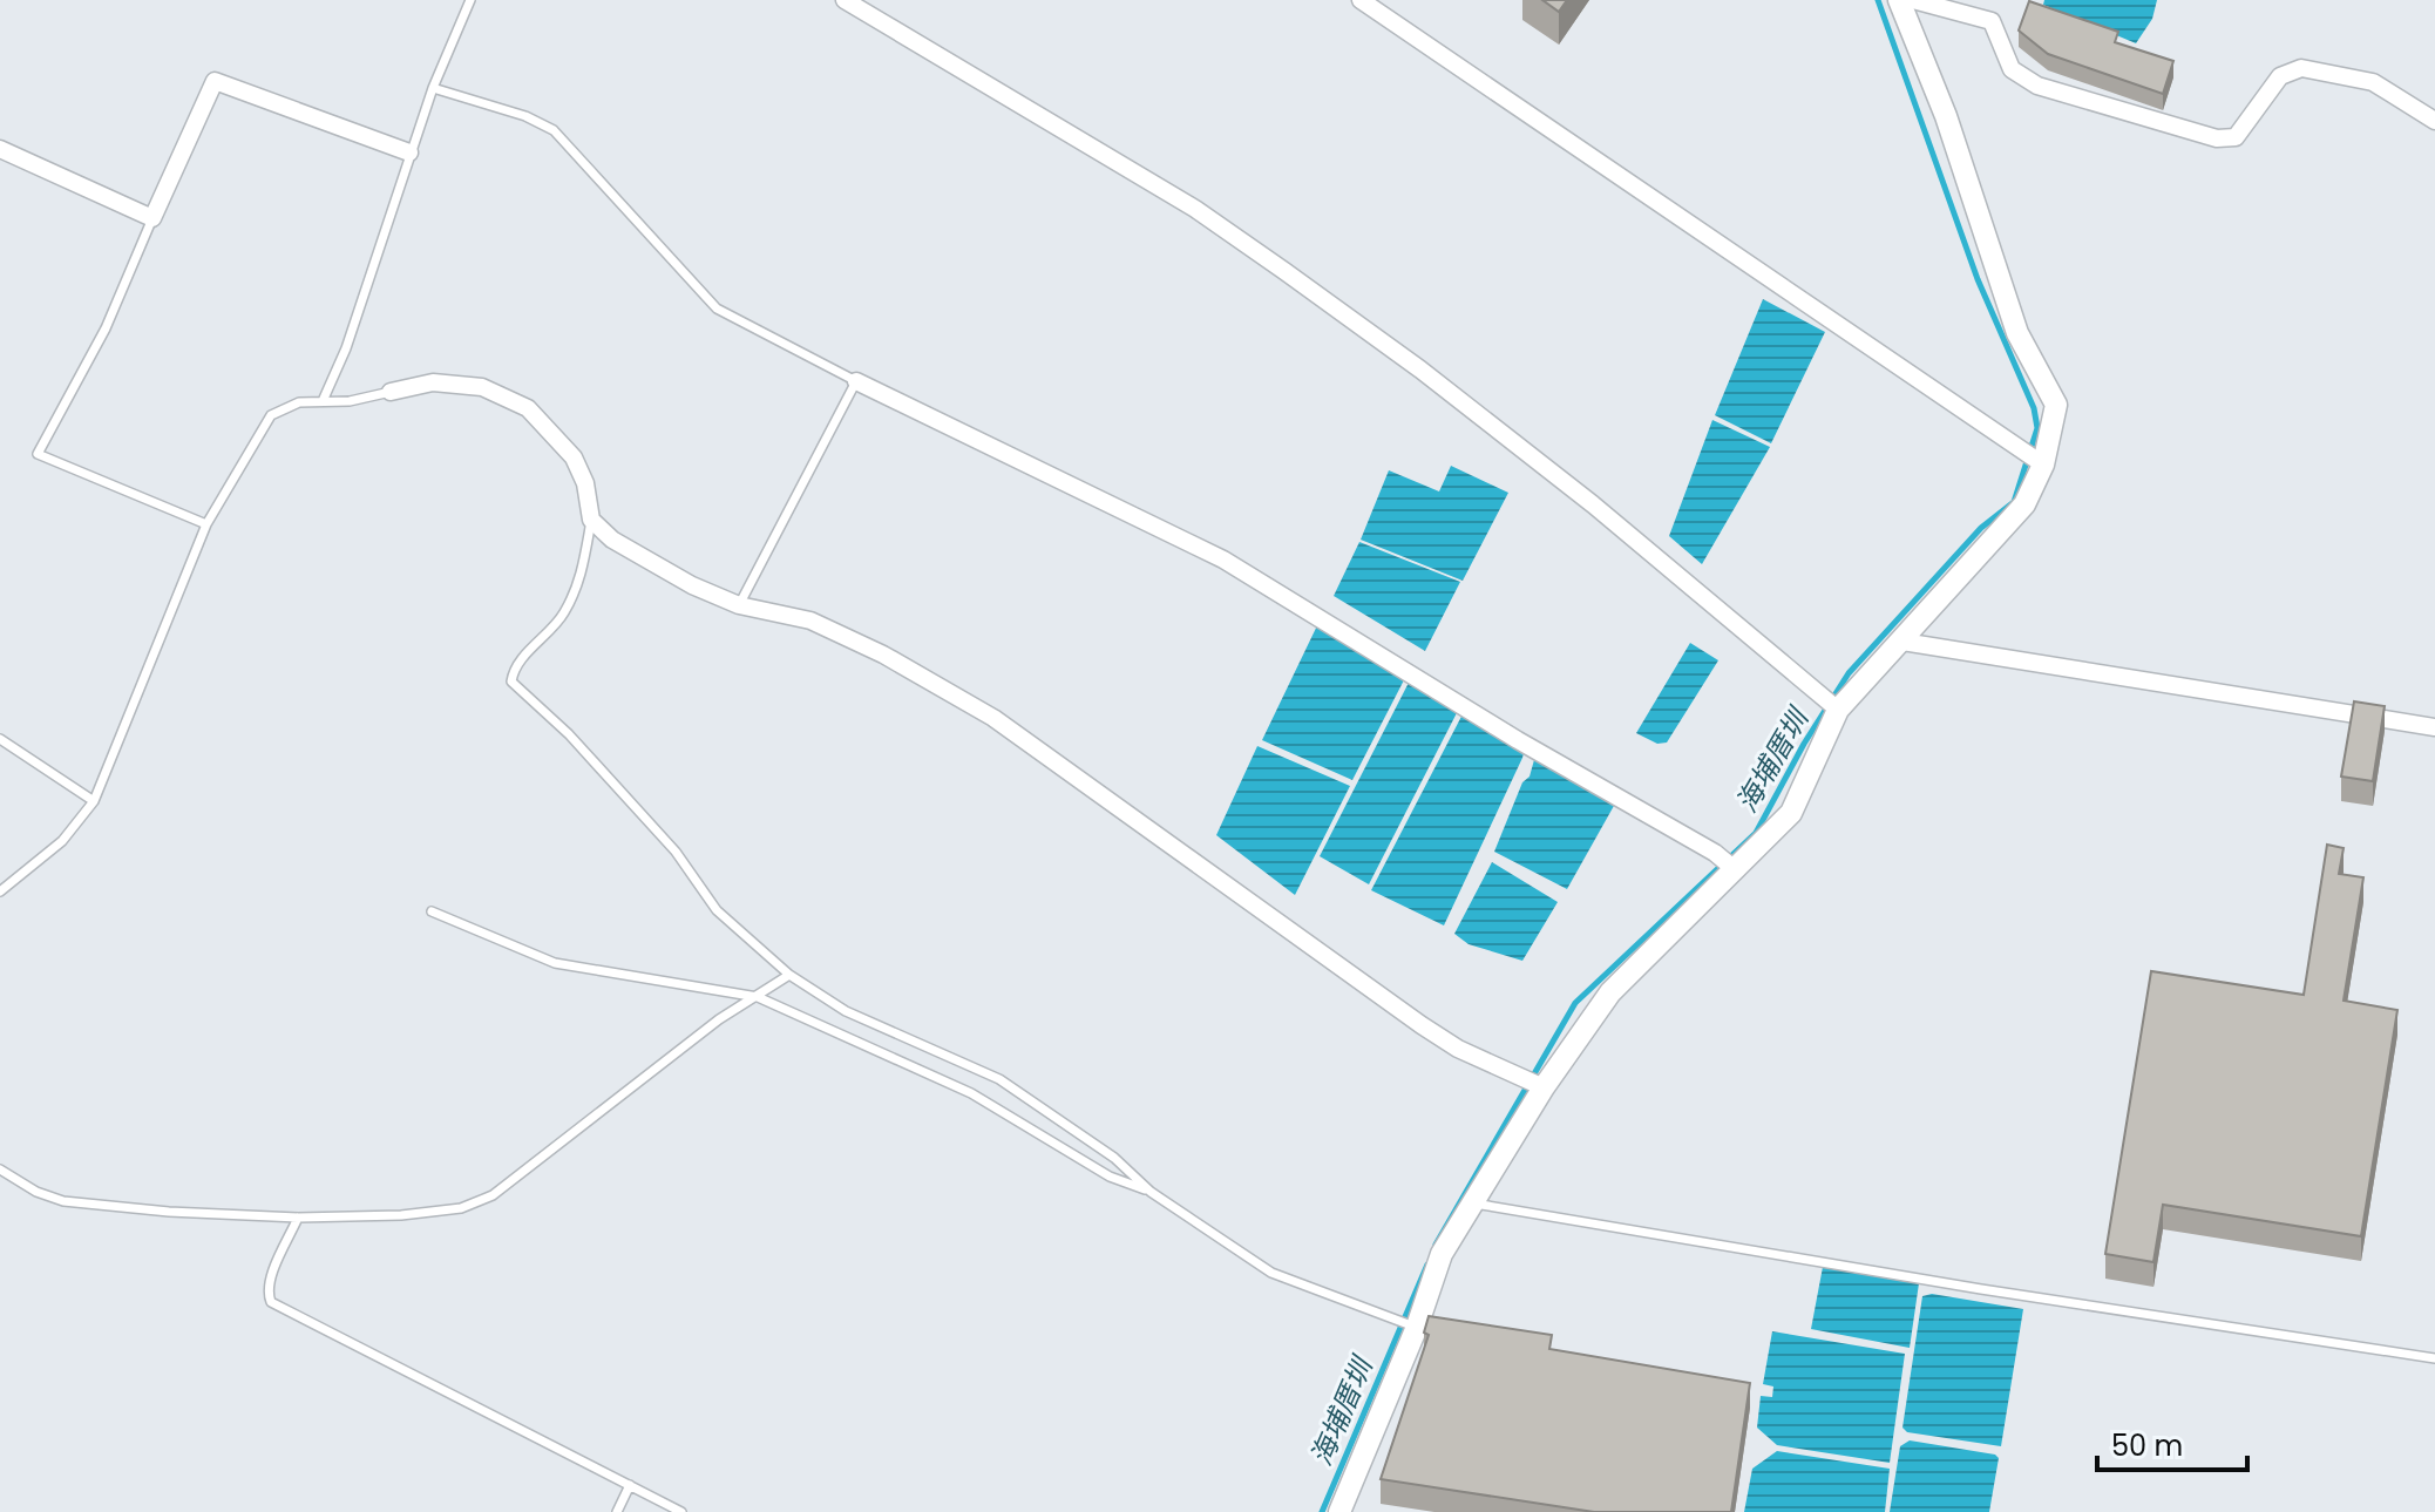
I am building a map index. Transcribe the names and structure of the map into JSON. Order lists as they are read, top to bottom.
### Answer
{
  "water": ["海埔厝圳"],
  "scale_bar": "50 m"
}
